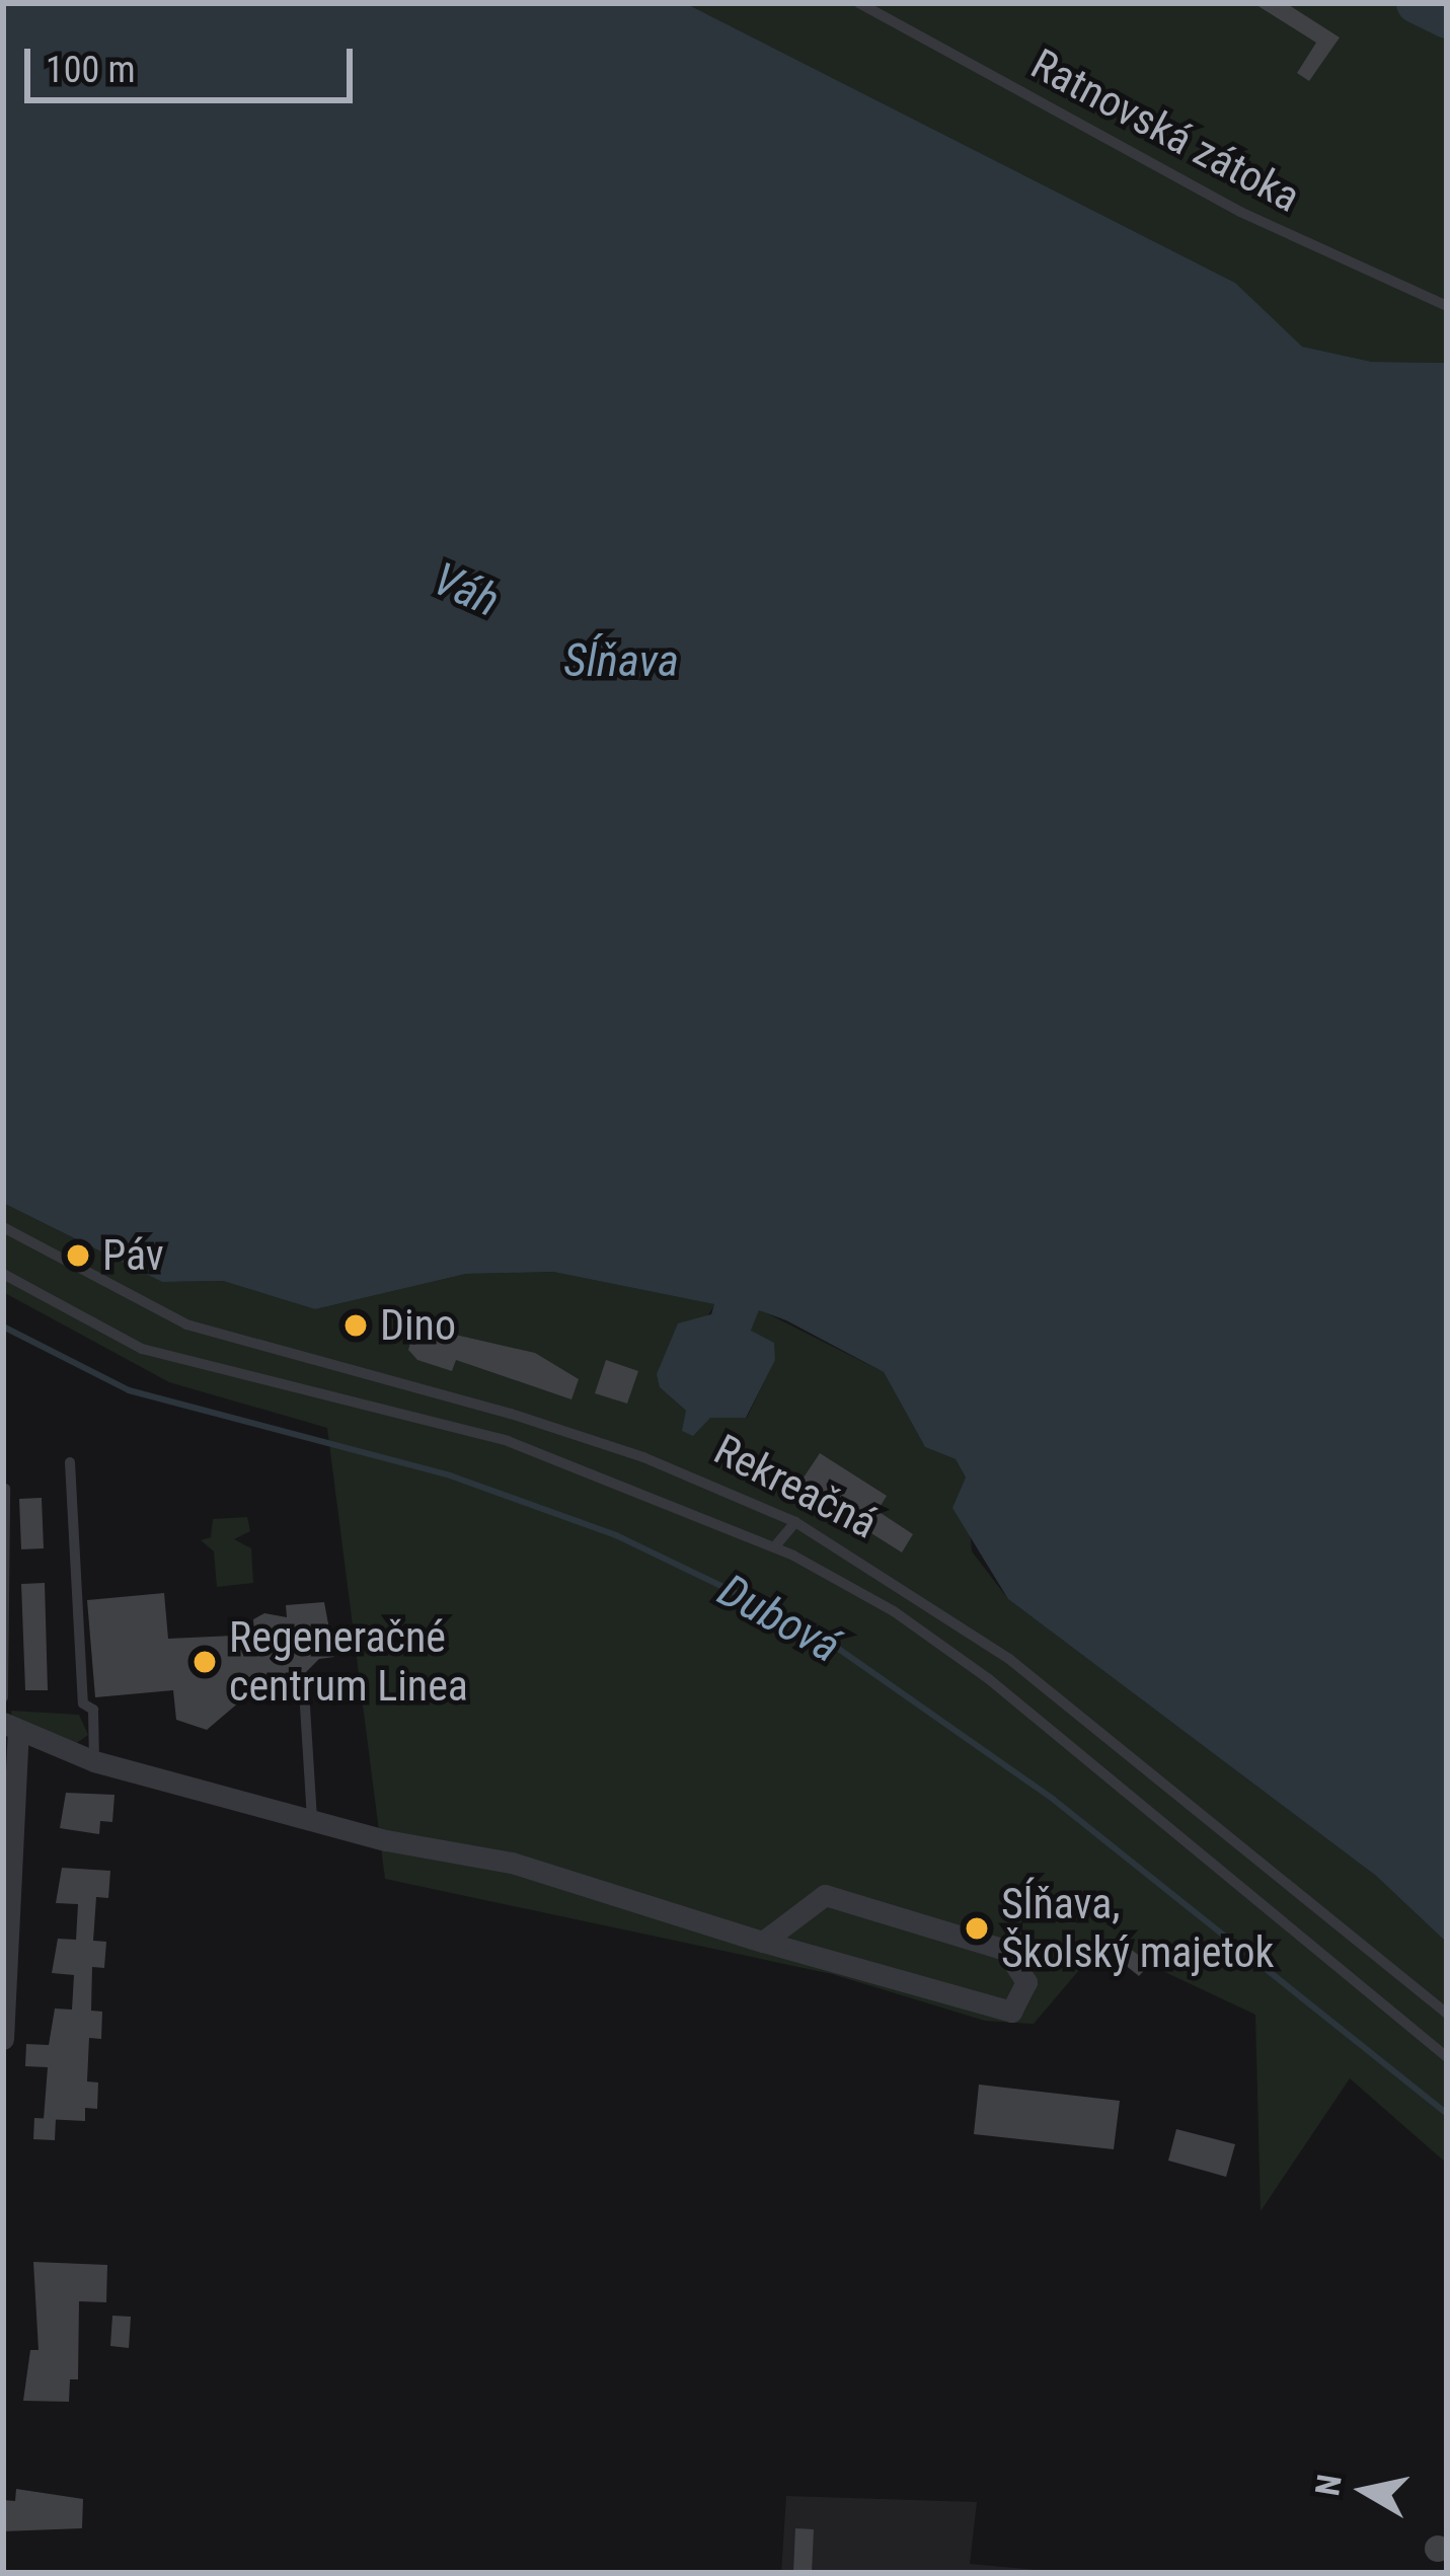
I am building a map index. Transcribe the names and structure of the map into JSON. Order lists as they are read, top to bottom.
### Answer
{
  "streets": {
    "lane": ["Ratnovská zátoka", "Rekreačná"]
  },
  "water": ["Váh", "Sĺňava", "Dubová"],
  "places": [
    "Páv",
    "Dino",
    "Regeneračné centrum Linea",
    "Sĺňava, Školský majetok"
  ],
  "scale_bar": "100 m",
  "north": "left"
}
